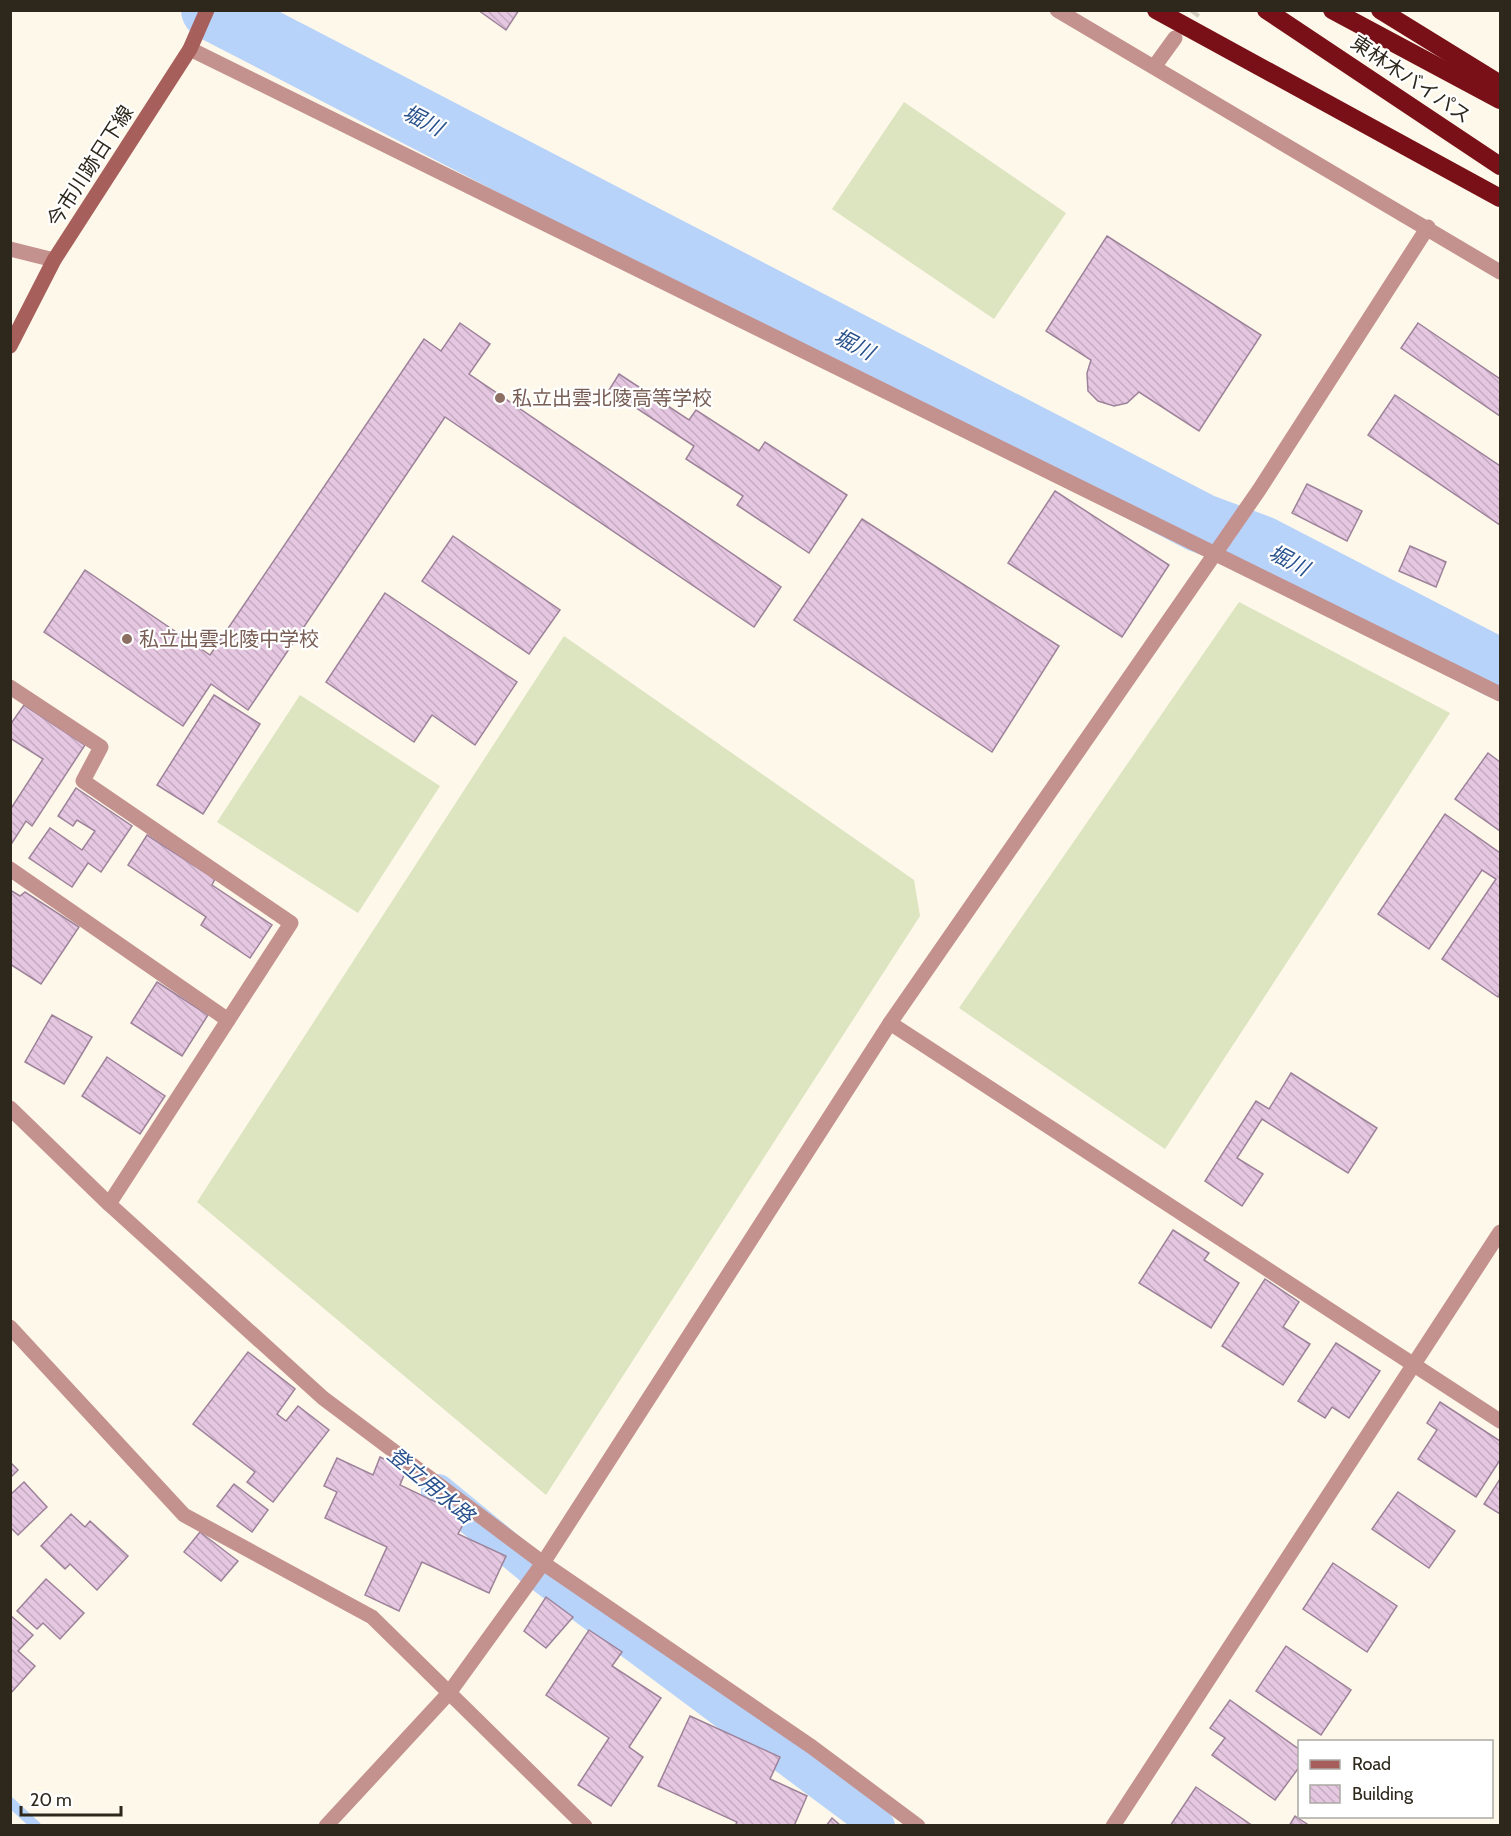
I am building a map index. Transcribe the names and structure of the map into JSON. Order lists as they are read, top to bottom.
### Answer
{
  "streets": {
    "highway": ["東林木バイパス"],
    "street": ["今市川跡日下線"]
  },
  "water": ["堀川", "登立用水路"],
  "places": ["私立出雲北陵高等学校", "私立出雲北陵中学校"],
  "legend": ["Road", "Building"],
  "scale_bar": "20 m"
}
